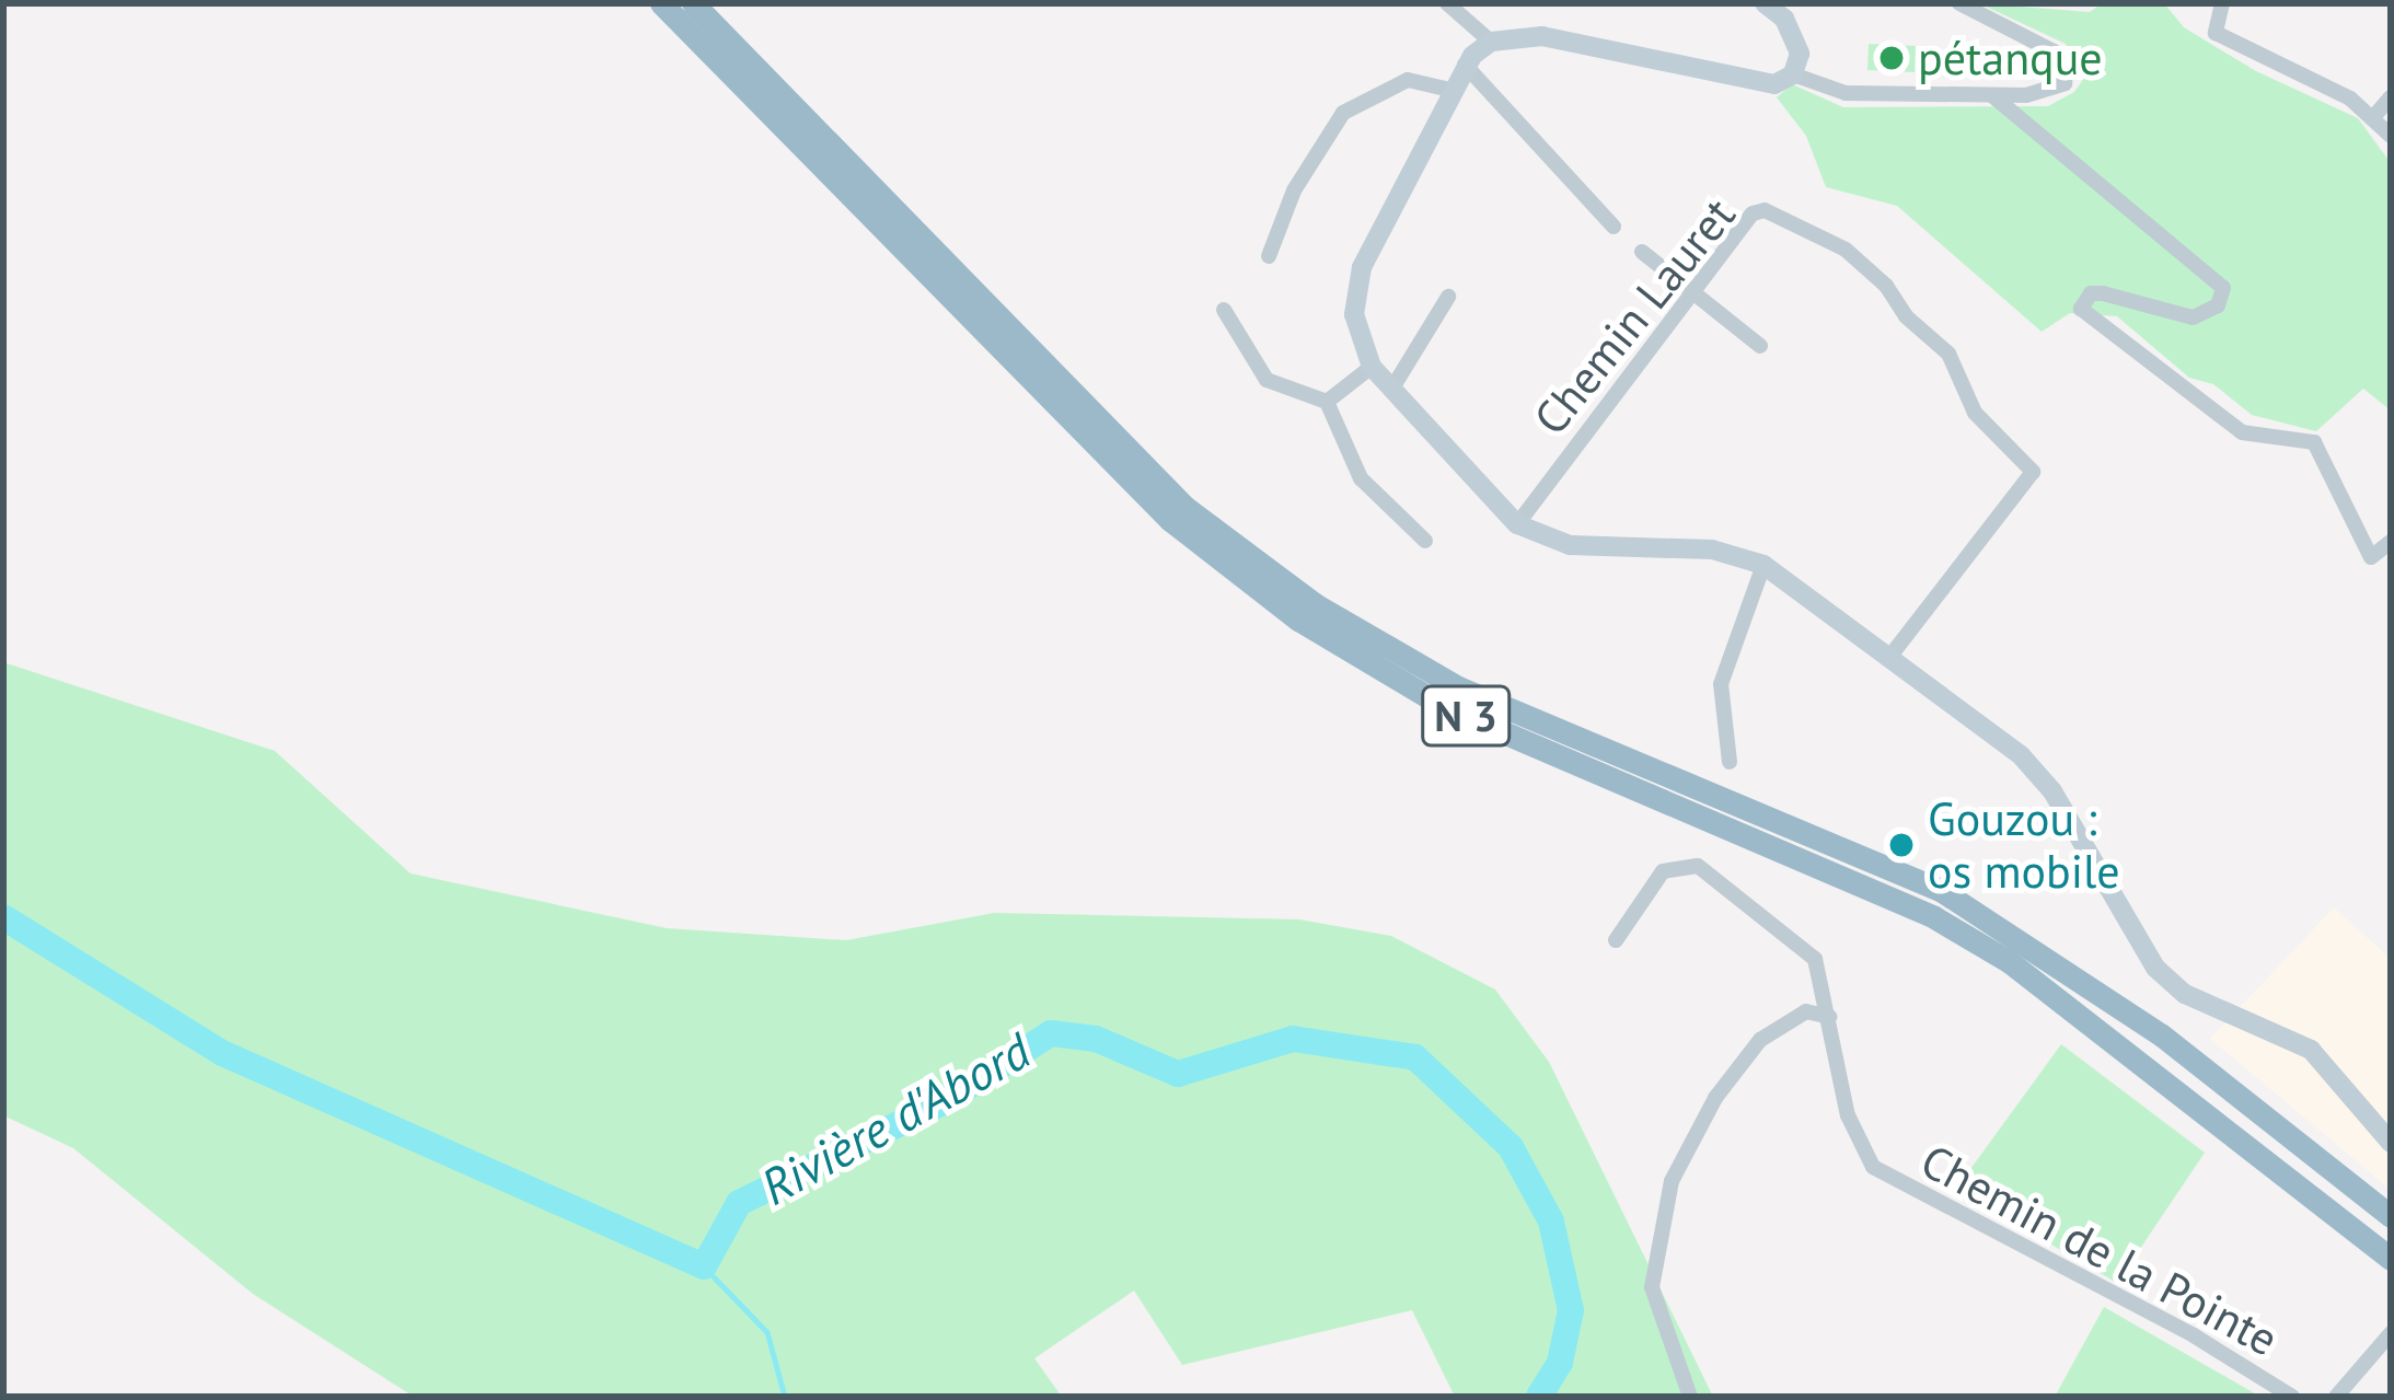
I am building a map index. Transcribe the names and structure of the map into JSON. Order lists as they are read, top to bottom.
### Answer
{
  "streets": {
    "highway": ["N 3"],
    "street": ["Chemin Lauret", "Chemin de la Pointe"]
  },
  "water": ["Rivière d'Abord"],
  "places": ["pétanque", "Gouzou : os mobile"]
}
